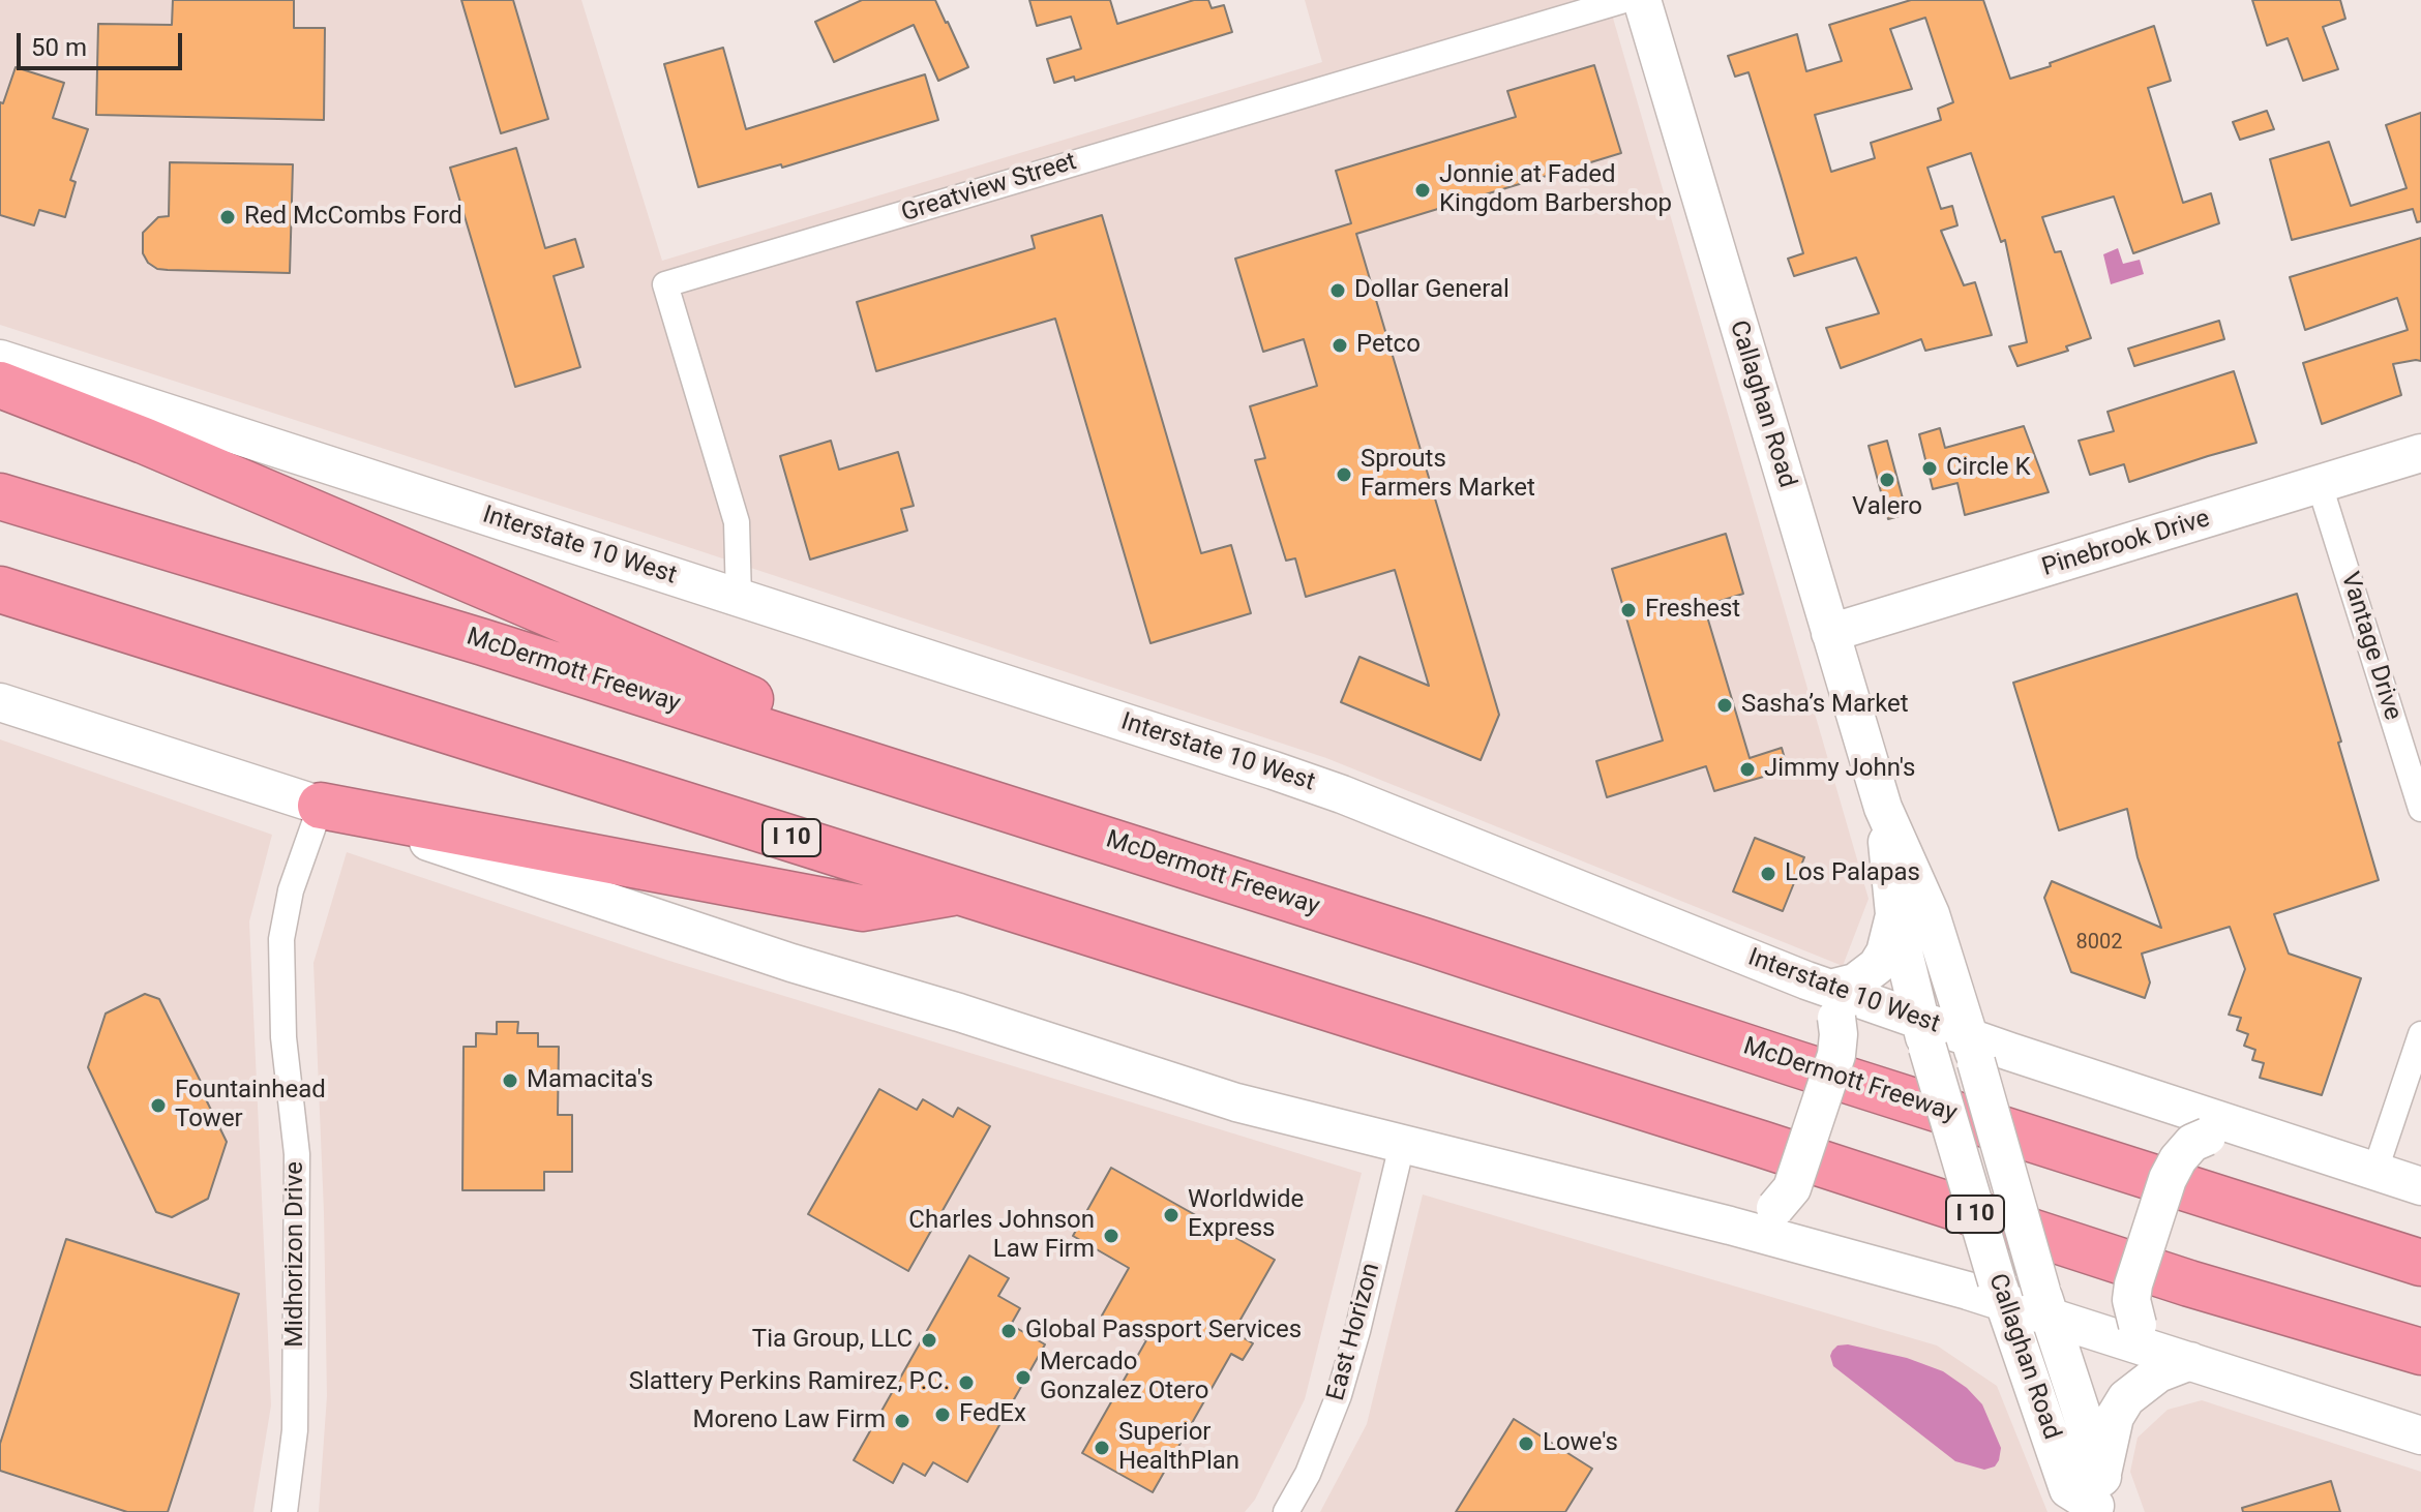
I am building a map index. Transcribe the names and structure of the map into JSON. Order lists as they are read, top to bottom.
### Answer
{
  "streets": {
    "highway": ["McDermott Freeway", "I 10"],
    "main road": ["Callaghan Road", "Pinebrook Drive", "Interstate 10 West"],
    "street": [
      "Greatview Street",
      "Vantage Drive",
      "Midhorizon Drive",
      "East Horizon"
    ]
  },
  "crossings": [
    ["Greatview Street", "Interstate 10 West"],
    ["Callaghan Road", "Pinebrook Drive"],
    ["Callaghan Road", "Interstate 10 West"],
    ["Pinebrook Drive", "Vantage Drive"]
  ],
  "places": [
    "Jonnie at Faded Kingdom Barbershop",
    "Red McCombs Ford",
    "Dollar General",
    "Petco",
    "Circle K",
    "Sprouts Farmers Market",
    "Valero",
    "Freshest",
    "Sasha’s Market",
    "Jimmy John's",
    "Los Palapas",
    "Mamacita's",
    "Fountainhead Tower",
    "Worldwide Express",
    "Charles Johnson Law Firm",
    "Global Passport Services",
    "Tia Group, LLC",
    "Mercado Gonzalez Otero",
    "Slattery Perkins Ramirez, P.C.",
    "FedEx",
    "Moreno Law Firm",
    "Lowe's",
    "Superior HealthPlan"
  ],
  "house_numbers": ["8002"],
  "scale_bar": "50 m"
}
